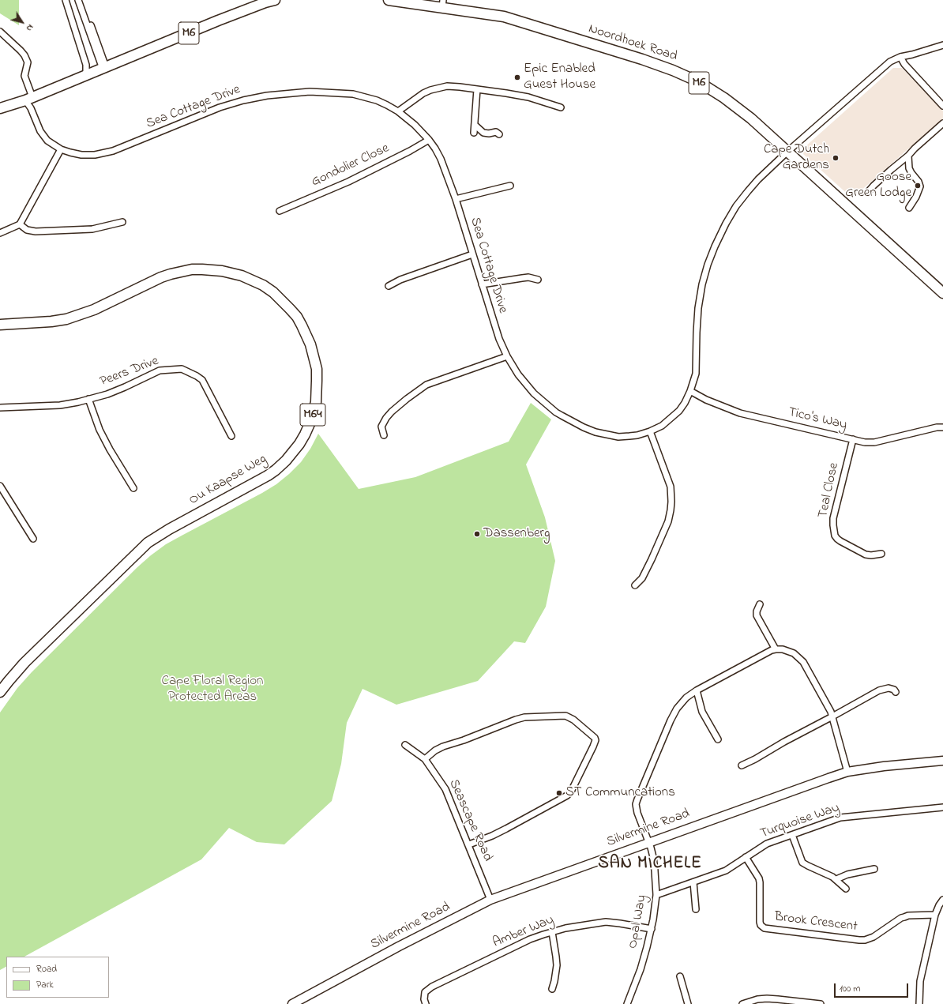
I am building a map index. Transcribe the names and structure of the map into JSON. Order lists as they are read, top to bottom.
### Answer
{
  "streets": {
    "main road": [
      "M6",
      "Noordhoek Road",
      "M64",
      "Ou Kaapse Weg"
    ],
    "street": [
      "Sea Cottage Drive",
      "Gondolier Close",
      "Peers Drive",
      "Tico's Way",
      "Teal Close",
      "Seascape Road",
      "Turquoise Way",
      "Silvermine Road",
      "Opal Way",
      "Brook Crescent",
      "Amber Way"
    ]
  },
  "crossings": [
    ["M6", "Sea Cottage Drive"],
    ["Noordhoek Road", "Sea Cottage Drive"],
    ["Sea Cottage Drive", "Gondolier Close"],
    ["Sea Cottage Drive", "Tico's Way"],
    ["Tico's Way", "Teal Close"],
    ["Seascape Road", "Silvermine Road"],
    ["Turquoise Way", "Opal Way"],
    ["Turquoise Way", "Brook Crescent"],
    ["Silvermine Road", "Opal Way"],
    ["Opal Way", "Amber Way"]
  ],
  "districts": ["SAN MICHELE"],
  "parks": ["Cape Floral Region Protected Areas"],
  "places": [
    "Epic Enabled Guest House",
    "Cape Dutch Gardens",
    "Goose Green Lodge",
    "Dassenberg",
    "ST Communcations"
  ],
  "legend": ["Road", "Park"],
  "scale_bar": "100 m",
  "north": "bottom right"
}
